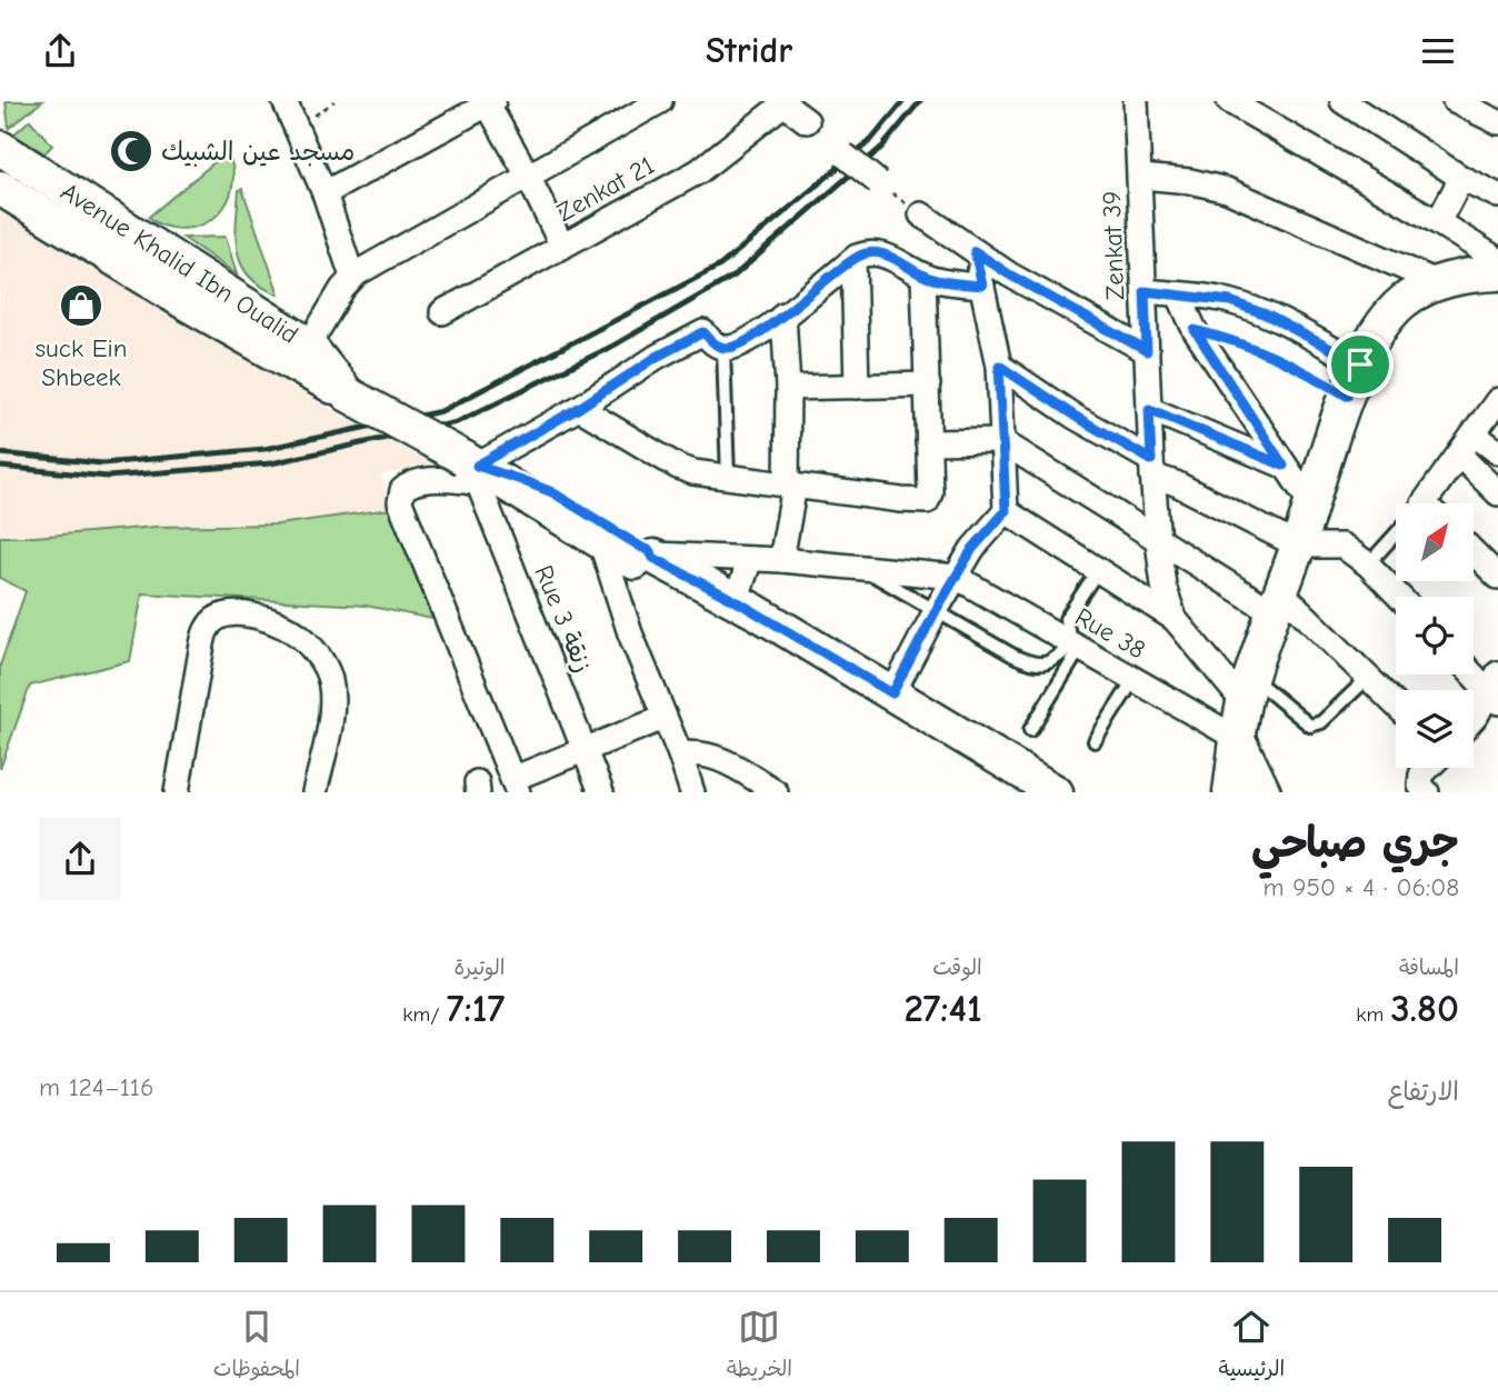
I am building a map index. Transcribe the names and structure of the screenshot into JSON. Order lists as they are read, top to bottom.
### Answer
{
  "streets": {
    "main road": ["Avenue Khalid Ibn Oualid"],
    "street": [
      "Zenkat 21",
      "Zenkat 39",
      "Rue 3 زنقة",
      "Rue 38"
    ]
  },
  "crossings": [
    ["Avenue Khalid Ibn Oualid", "Rue 3 زنقة"]
  ],
  "places": {
    "mosque": ["مسجد عين الشبيك"],
    "shop": ["suck Ein Shbeek"]
  },
  "north": "top right",
  "page": {
    "header": "Stridr",
    "heading": ["جري صباحي", "06:08 · 4 × 950 m"],
    "stats": [
      ["المسافة", "3.80 km"],
      ["الوقت", "27:41"],
      ["الوتيرة", "7:17 /km"]
    ],
    "chart": ["الارتفاع", "116–124 m"],
    "tabs": ["الرئيسية", "الخريطة", "المحفوظات"]
  }
}
